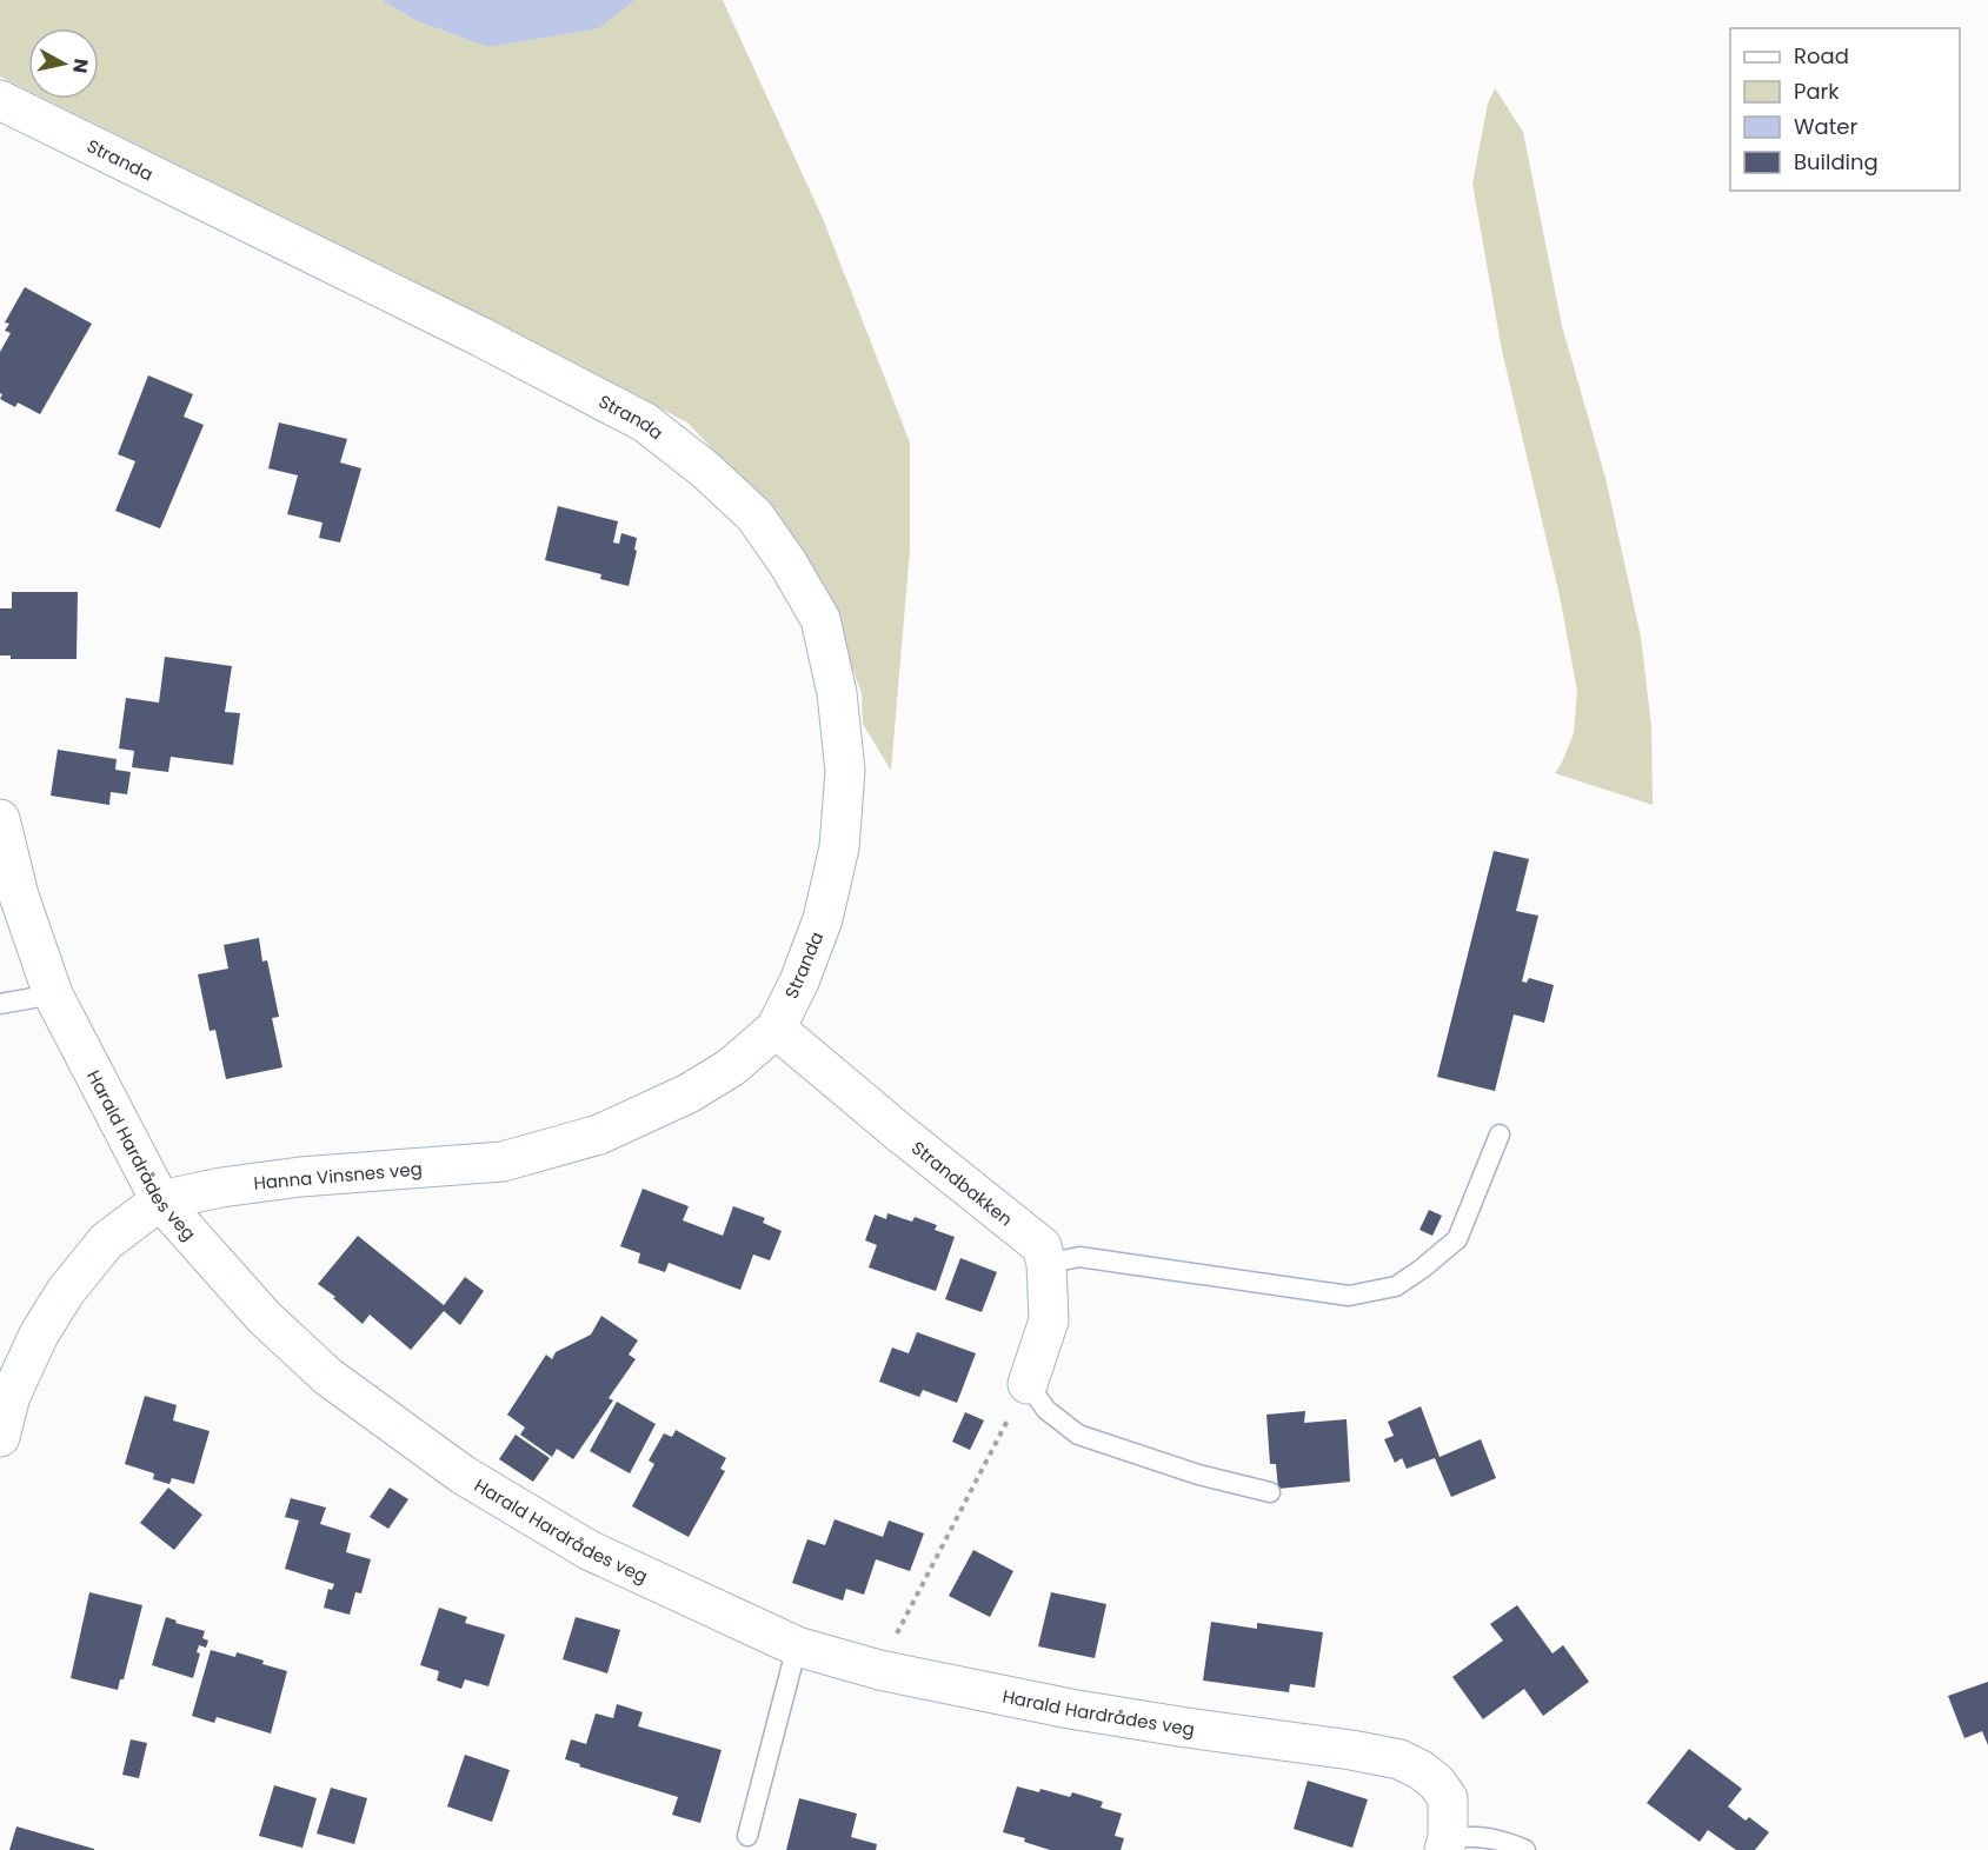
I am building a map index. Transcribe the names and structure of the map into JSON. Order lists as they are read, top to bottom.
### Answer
{
  "streets": {
    "street": [
      "Stranda",
      "Harald Hardrådes veg",
      "Hanna Vinsnes veg",
      "Strandbakken"
    ]
  },
  "crossings": [
    ["Stranda", "Hanna Vinsnes veg"],
    ["Stranda", "Strandbakken"],
    ["Harald Hardrådes veg", "Hanna Vinsnes veg"],
    ["Hanna Vinsnes veg", "Strandbakken"]
  ],
  "legend": [
    "Road",
    "Park",
    "Water",
    "Building"
  ],
  "north": "right"
}
